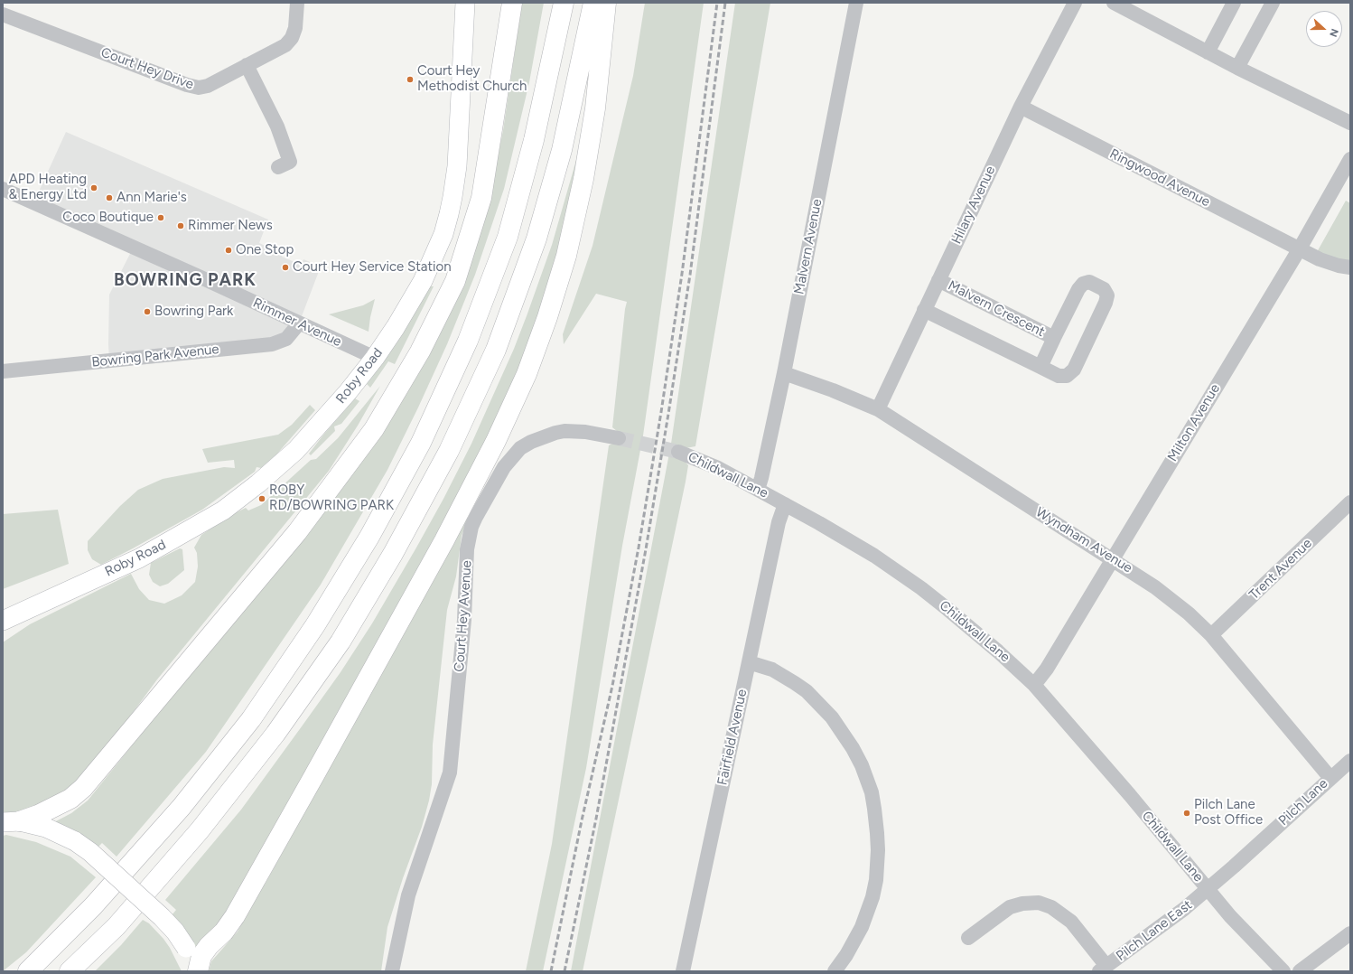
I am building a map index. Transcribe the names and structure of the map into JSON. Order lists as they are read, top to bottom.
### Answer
{
  "streets": {
    "main road": ["Roby Road"],
    "street": [
      "Court Hey Drive",
      "Ringwood Avenue",
      "Hilary Avenue",
      "Malvern Avenue",
      "Malvern Crescent",
      "Rimmer Avenue",
      "Bowring Park Avenue",
      "Milton Avenue",
      "Childwall Lane",
      "Wyndham Avenue",
      "Trent Avenue",
      "Court Hey Avenue",
      "Fairfield Avenue",
      "Pilch Lane",
      "Pilch Lane East"
    ]
  },
  "crossings": [
    ["Ringwood Avenue", "Hilary Avenue"],
    ["Ringwood Avenue", "Milton Avenue"],
    ["Hilary Avenue", "Malvern Crescent"],
    ["Hilary Avenue", "Wyndham Avenue"],
    ["Malvern Avenue", "Childwall Lane"],
    ["Malvern Avenue", "Wyndham Avenue"],
    ["Rimmer Avenue", "Bowring Park Avenue"],
    ["Rimmer Avenue", "Roby Road"],
    ["Milton Avenue", "Childwall Lane"],
    ["Milton Avenue", "Wyndham Avenue"],
    ["Childwall Lane", "Fairfield Avenue"],
    ["Childwall Lane", "Pilch Lane"],
    ["Childwall Lane", "Pilch Lane East"],
    ["Wyndham Avenue", "Trent Avenue"],
    ["Wyndham Avenue", "Pilch Lane"],
    ["Pilch Lane", "Pilch Lane East"]
  ],
  "districts": ["BOWRING PARK"],
  "places": [
    "Court Hey Methodist Church",
    "APD Heating & Energy Ltd",
    "Ann Marie's",
    "Coco Boutique",
    "Rimmer News",
    "One Stop",
    "Court Hey Service Station",
    "Bowring Park",
    "ROBY RD/BOWRING PARK",
    "Pilch Lane Post Office"
  ],
  "north": "right"
}
